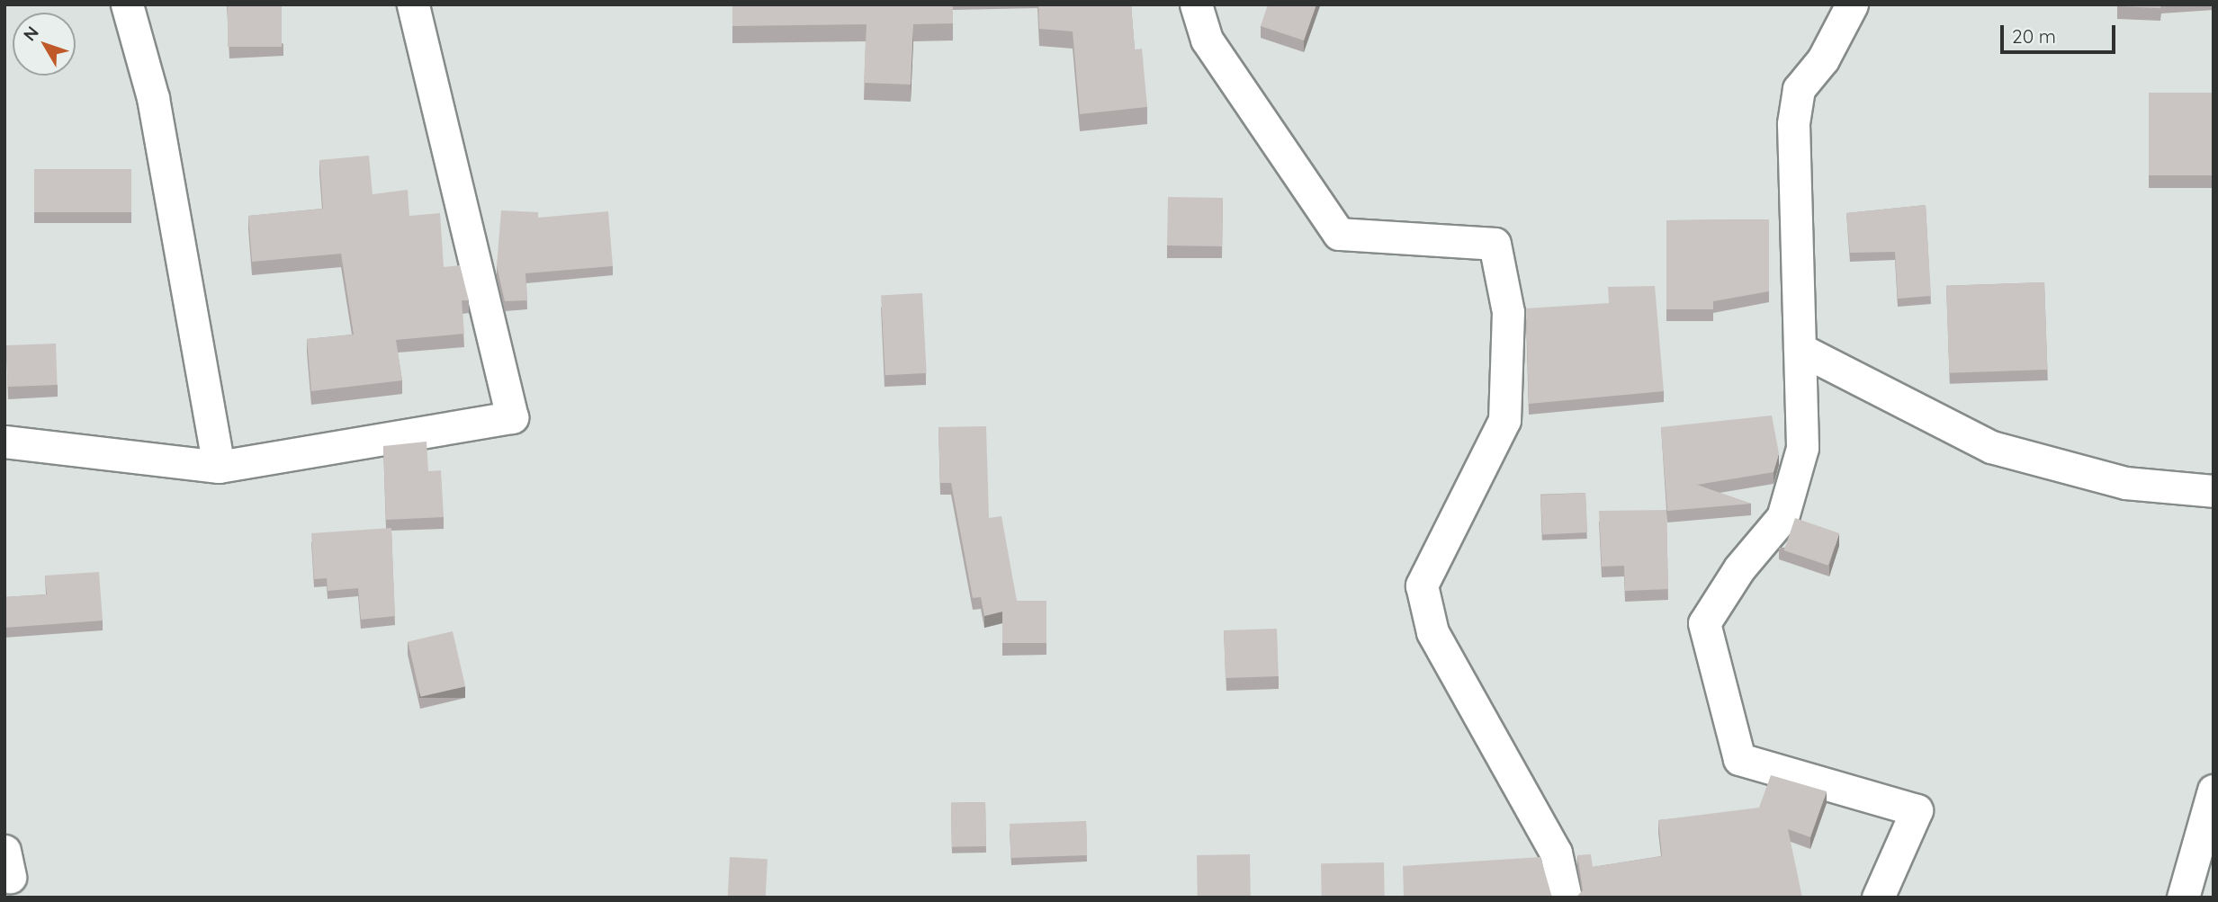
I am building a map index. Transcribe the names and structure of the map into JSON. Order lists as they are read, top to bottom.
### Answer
{
  "scale_bar": "20 m",
  "north": "top left"
}
